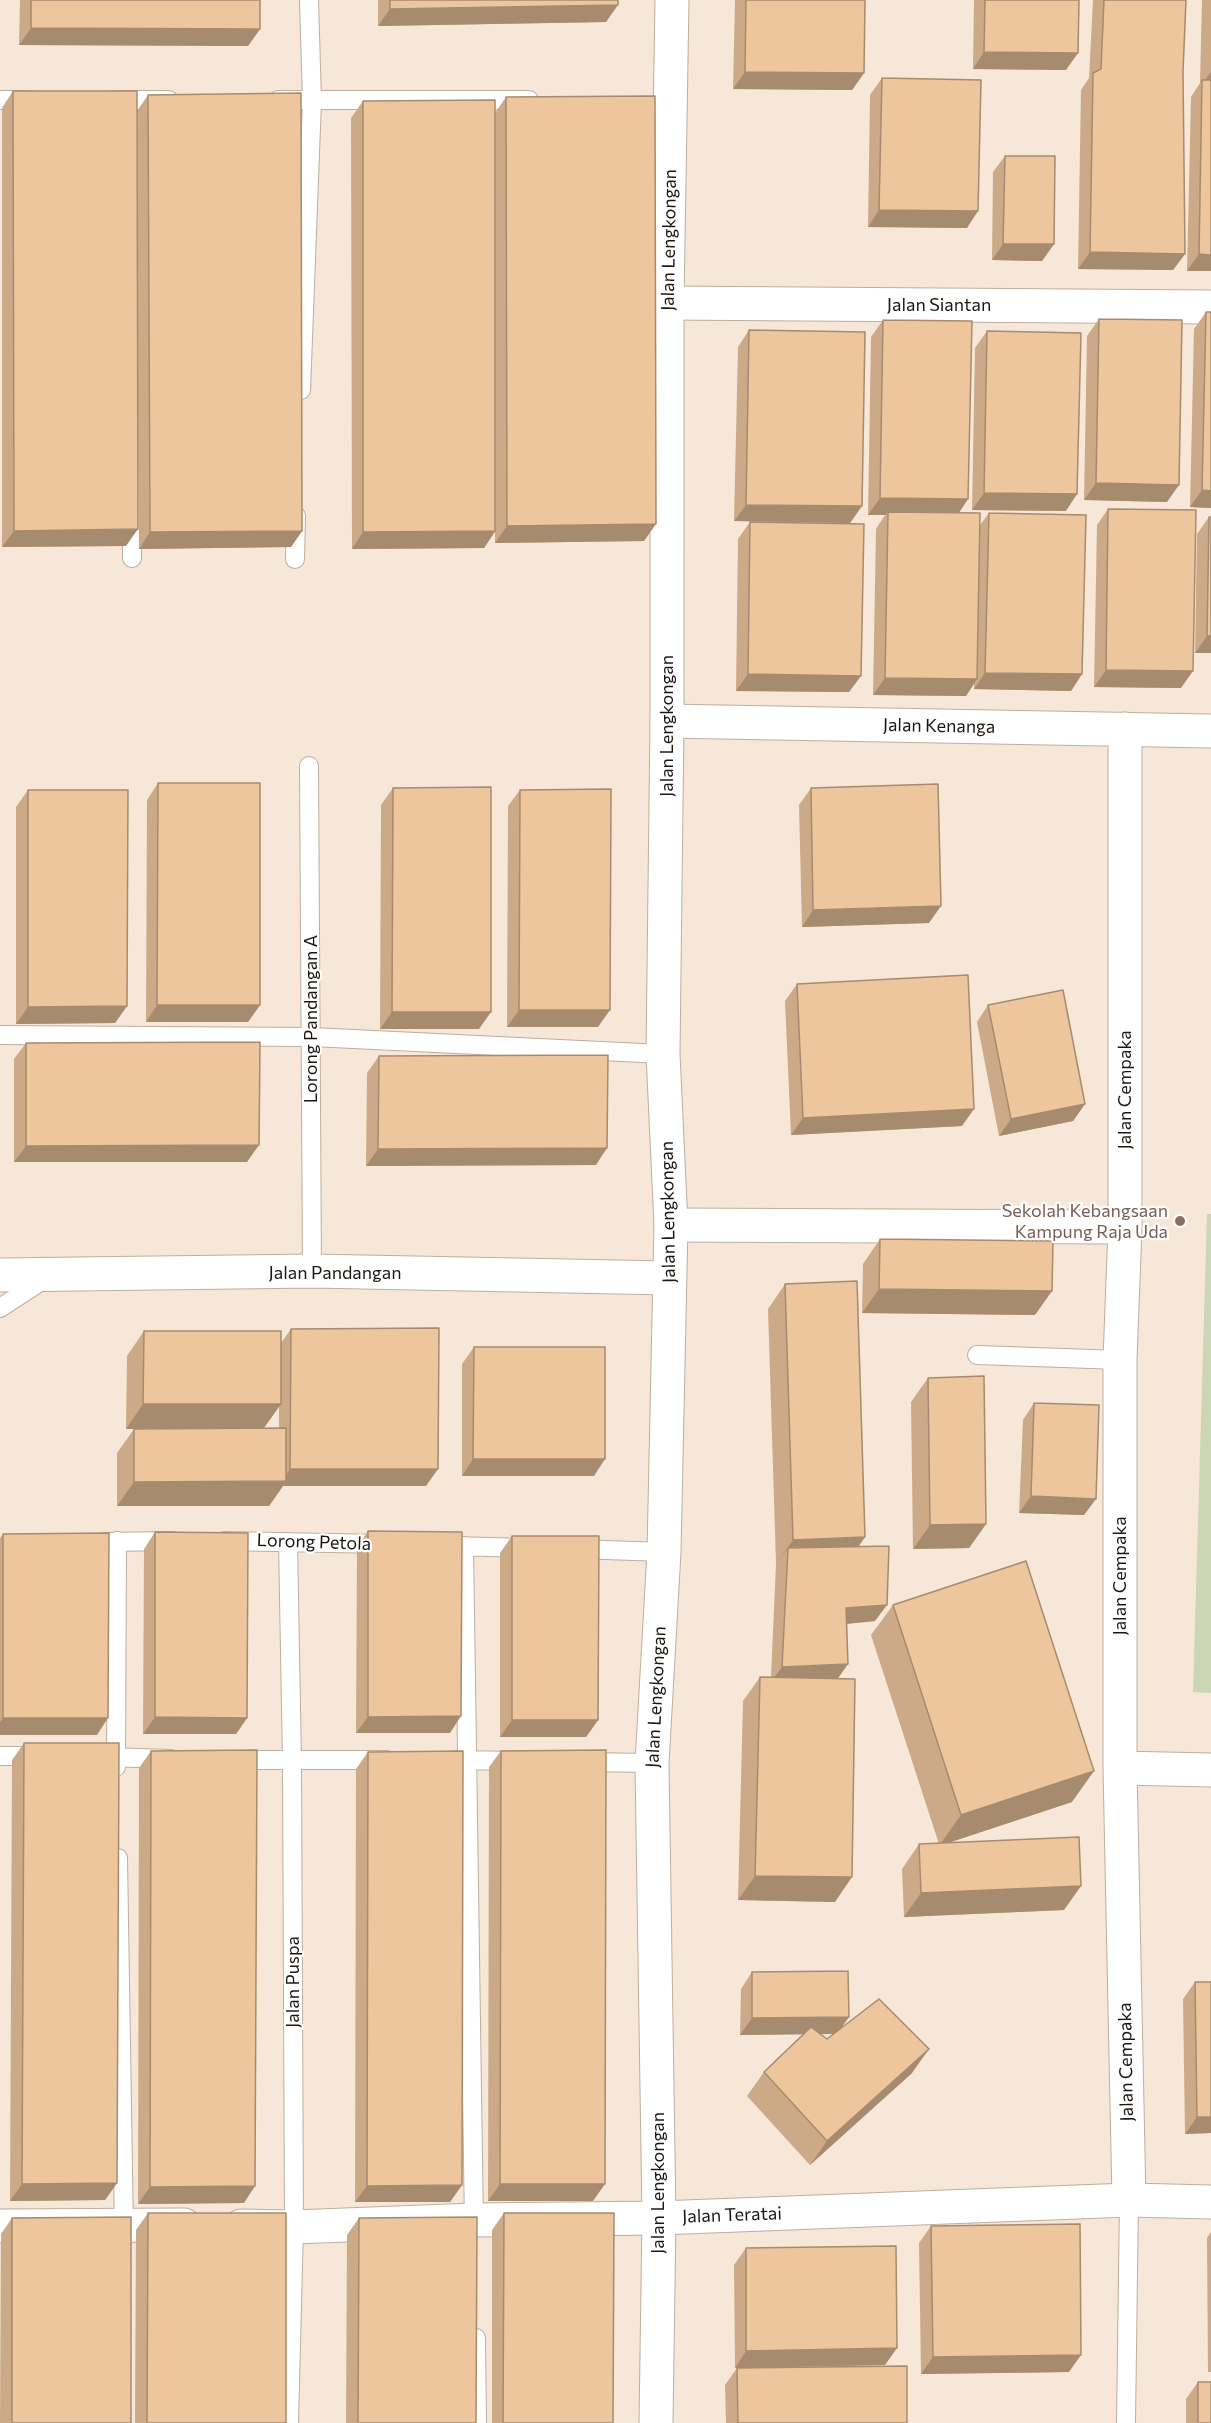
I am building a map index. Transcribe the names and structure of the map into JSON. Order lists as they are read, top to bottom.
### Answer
{
  "streets": {
    "street": [
      "Jalan Lengkongan",
      "Jalan Siantan",
      "Jalan Kenanga",
      "Jalan Cempaka",
      "Jalan Pandangan",
      "Jalan Teratai"
    ],
    "lane": ["Lorong Pandangan A", "Lorong Petola", "Jalan Puspa"]
  },
  "crossings": [
    ["Jalan Lengkongan", "Jalan Siantan"],
    ["Jalan Lengkongan", "Jalan Kenanga"],
    ["Jalan Lengkongan", "Jalan Pandangan"],
    ["Jalan Lengkongan", "Jalan Teratai"],
    ["Jalan Kenanga", "Jalan Cempaka"],
    ["Lorong Pandangan A", "Jalan Pandangan"],
    ["Jalan Cempaka", "Jalan Teratai"],
    ["Lorong Petola", "Jalan Puspa"],
    ["Jalan Puspa", "Jalan Teratai"]
  ],
  "places": ["Sekolah Kebangsaan Kampung Raja Uda"]
}
